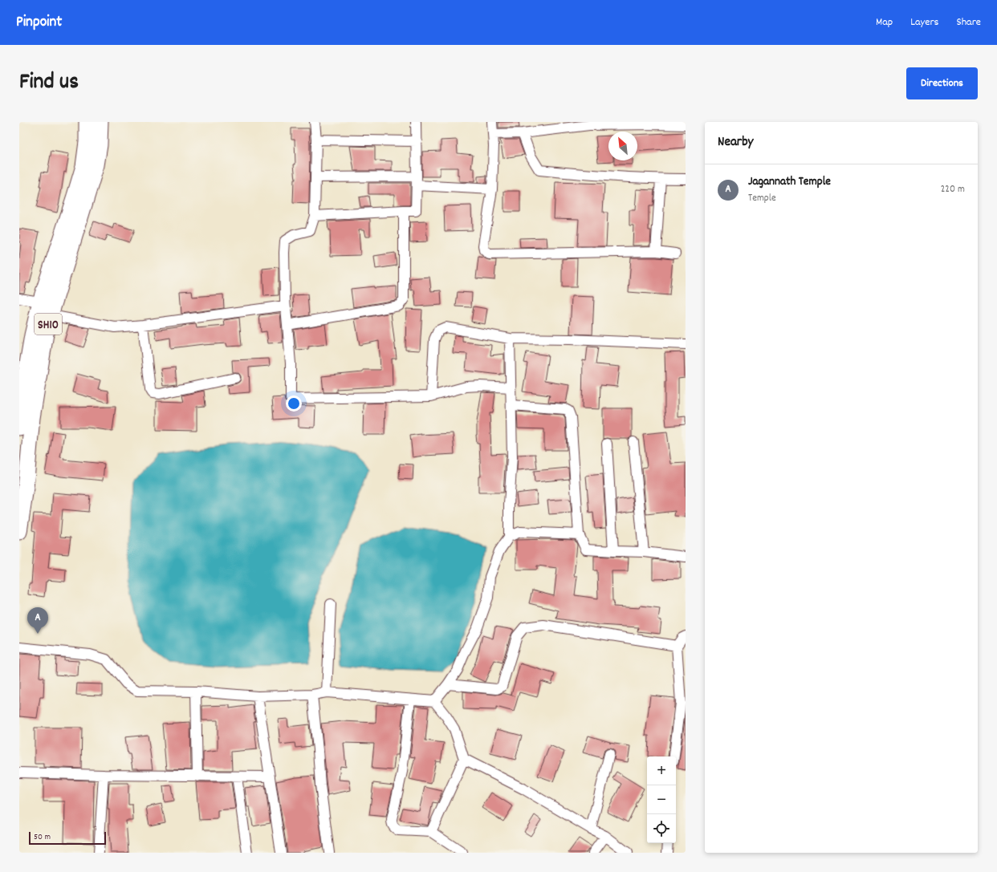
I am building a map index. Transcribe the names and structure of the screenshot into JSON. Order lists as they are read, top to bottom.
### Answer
{
  "streets": {
    "main road": ["SH10"]
  },
  "scale_bar": "50 m",
  "north": "top left",
  "page": {
    "header": "Pinpoint",
    "nav": ["Map", "Layers", "Share"],
    "title": "Find us",
    "buttons": "Directions",
    "heading": "Nearby",
    "list": [
      {
        "mark": "A",
        "name": "Jagannath Temple",
        "note": "Temple",
        "value": "220 m"
      }
    ],
    "pins": "A",
    "map_buttons": ["+", "−"],
    "scale": "50 m"
  }
}
